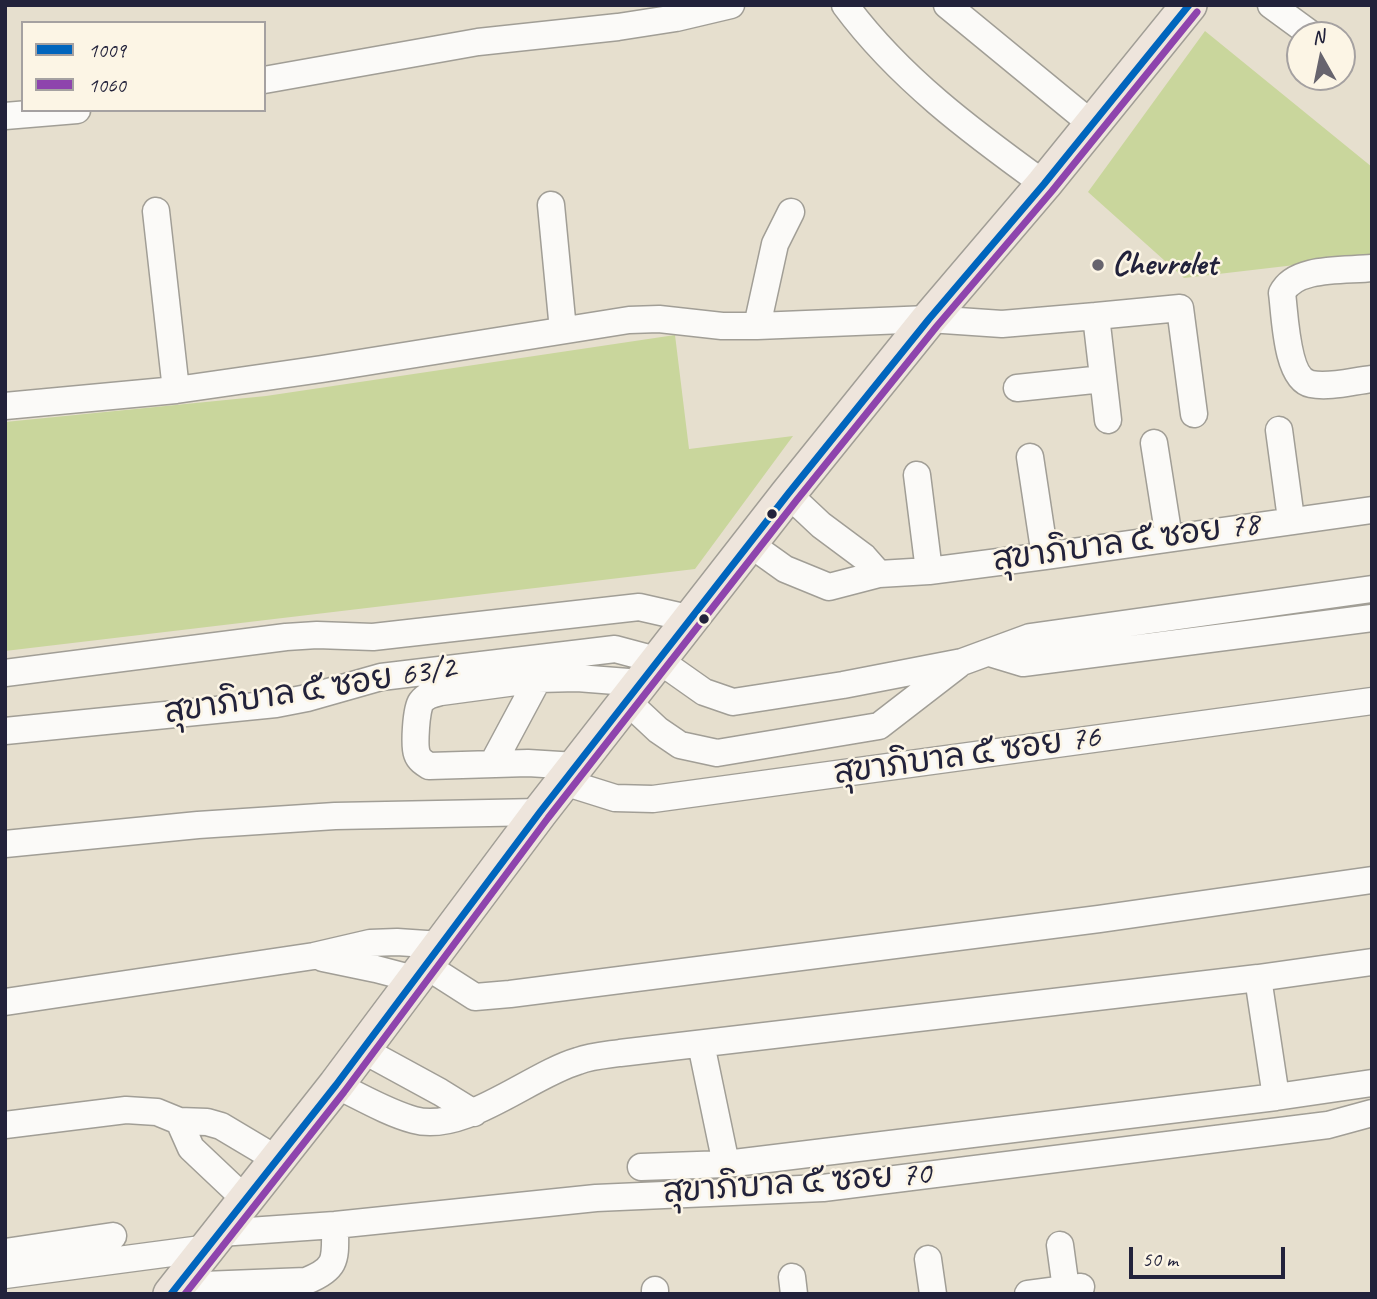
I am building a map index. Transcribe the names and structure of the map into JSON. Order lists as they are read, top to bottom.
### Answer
{
  "streets": {
    "street": [
      "สุขาภิบาล ๕ ซอย 78",
      "สุขาภิบาล ๕ ซอย 63/2",
      "สุขาภิบาล ๕ ซอย 76",
      "สุขาภิบาล ๕ ซอย 70"
    ]
  },
  "places": ["Chevrolet"],
  "lines": ["transit line 1009", "transit line 1060"],
  "legend": ["1009", "1060"],
  "scale_bar": "50 m",
  "north": "top"
}
